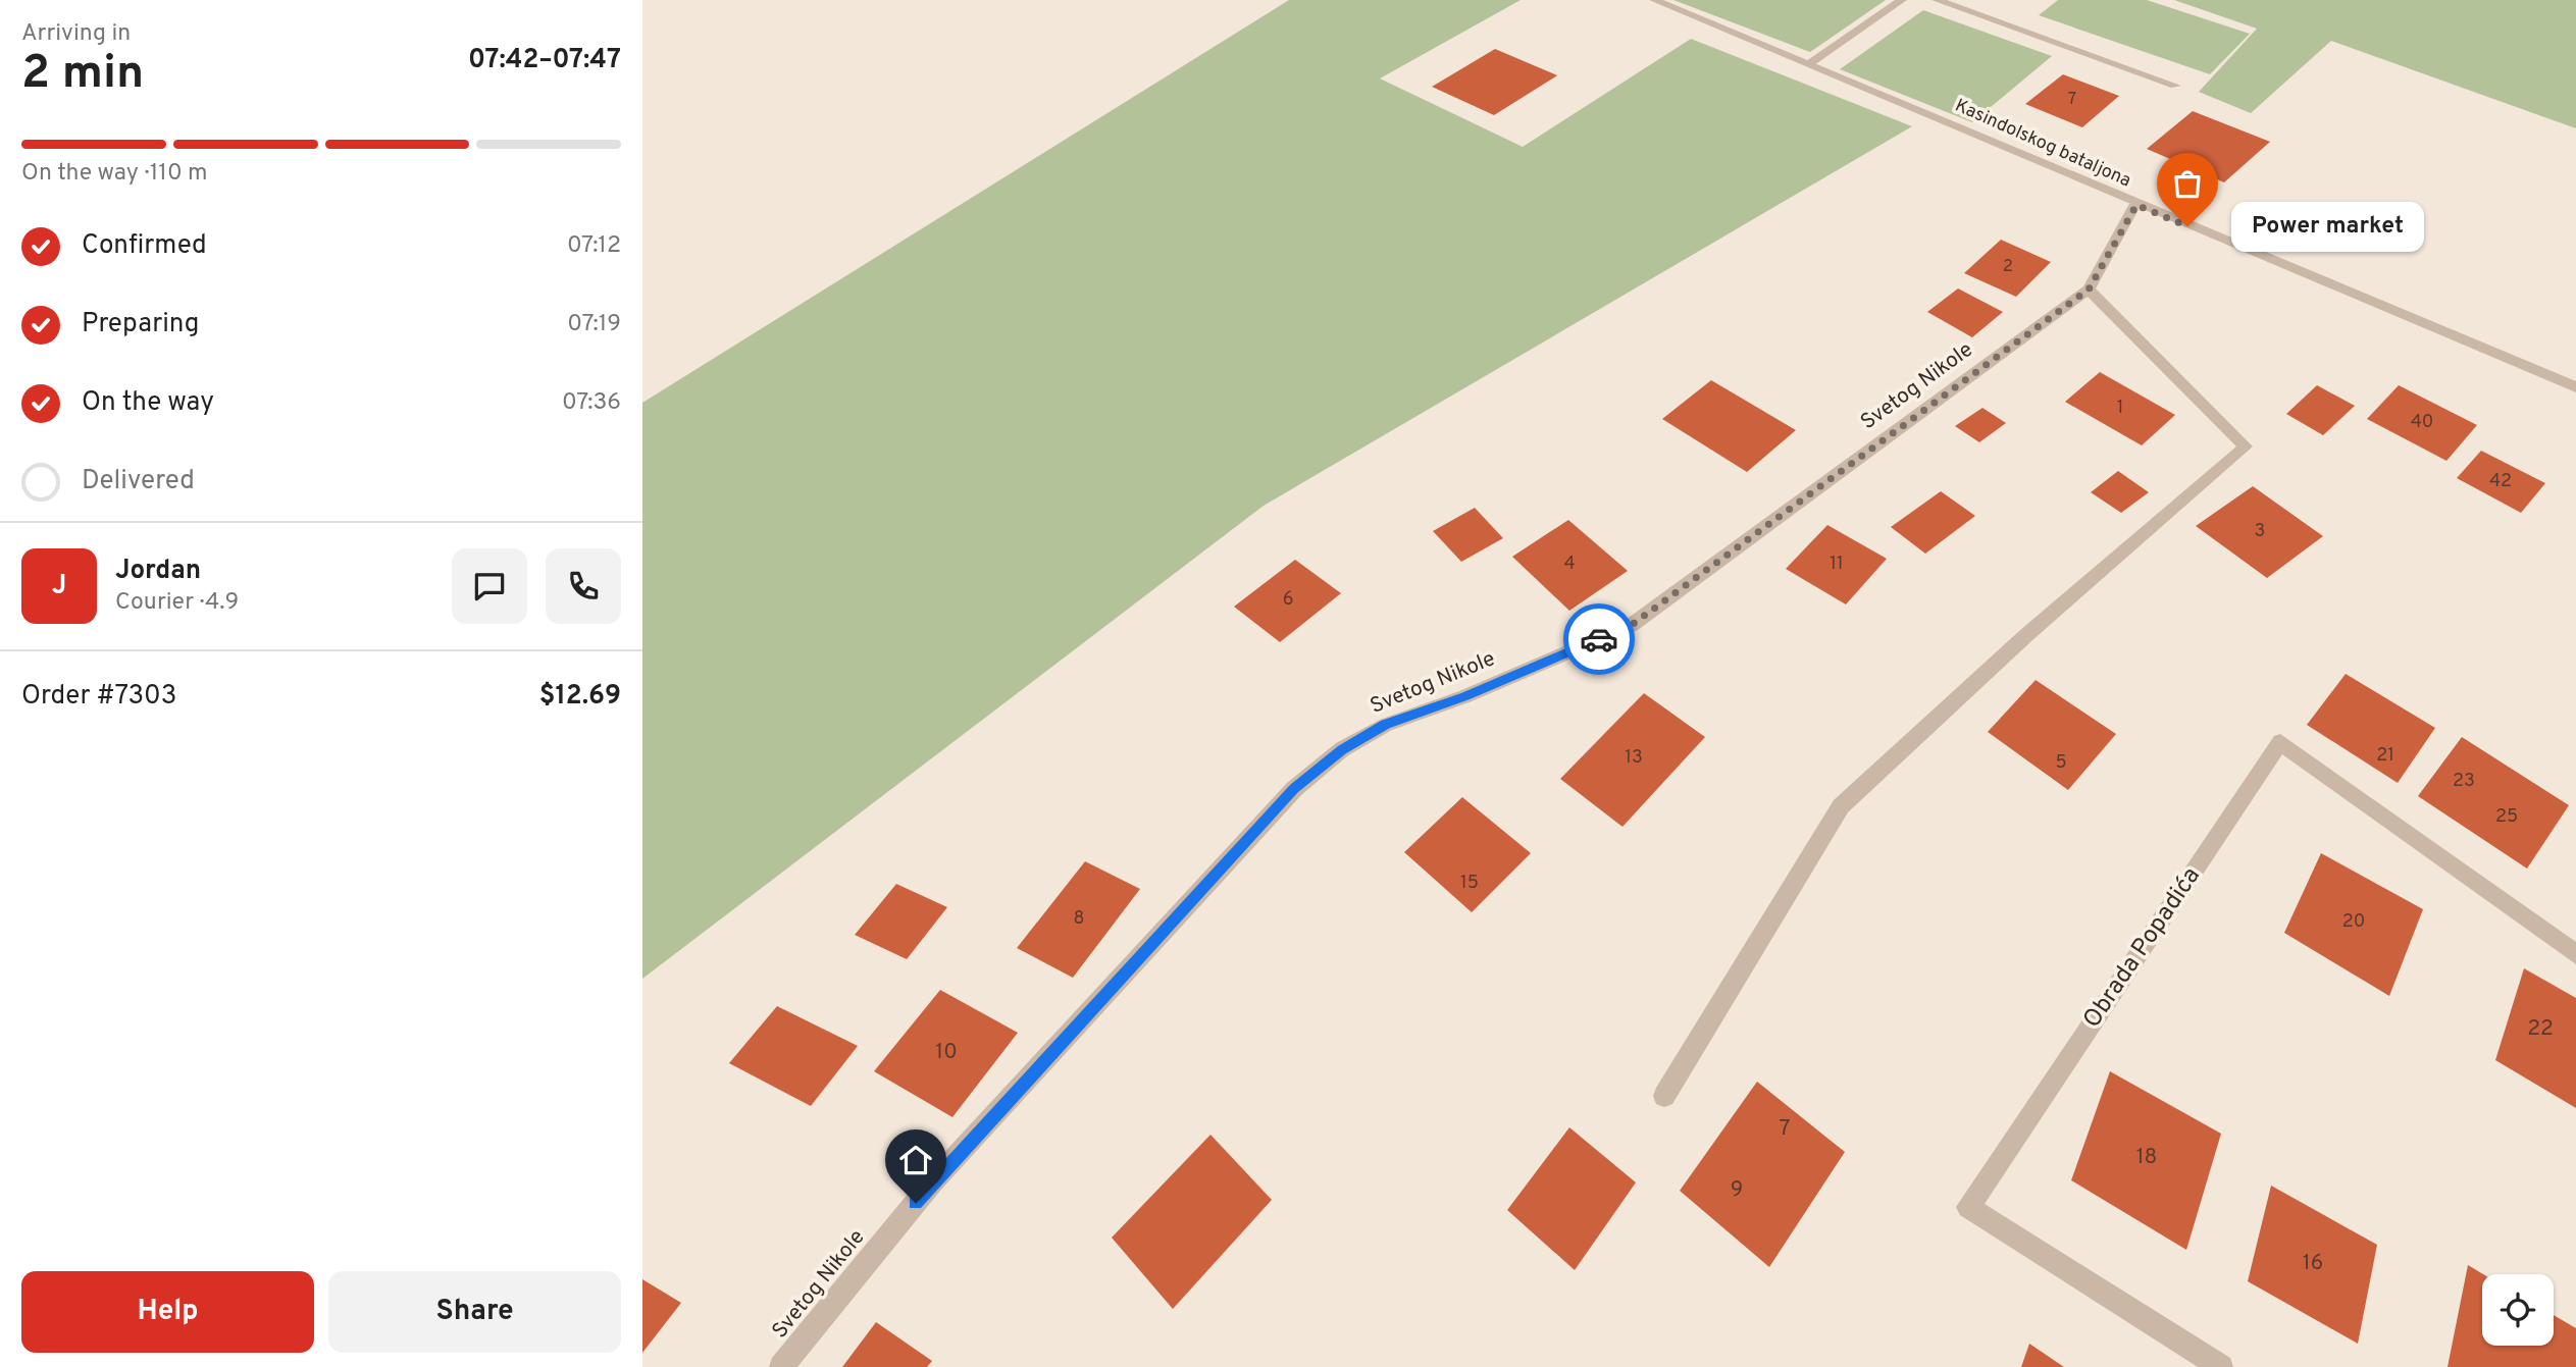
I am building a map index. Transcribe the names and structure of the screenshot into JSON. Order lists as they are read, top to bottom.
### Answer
{
  "streets": {
    "street": ["Kasindolskog bataljona", "Svetog Nikole", "Obrada Popadića"]
  },
  "crossings": [
    ["Kasindolskog bataljona", "Svetog Nikole"]
  ],
  "places": ["Power market"],
  "house_numbers": [
    "7",
    "2",
    "1",
    "40",
    "42",
    "3",
    "4",
    "11",
    "6",
    "21",
    "13",
    "5",
    "23",
    "25",
    "15",
    "8",
    "20",
    "22",
    "10",
    "7",
    "18",
    "9",
    "16"
  ],
  "page": {
    "heading": ["2 min", "Arriving in", "07:42–07:47"],
    "panel": [
      "Jordan",
      "Courier · 4.9",
      "Order #7303",
      "$12.69"
    ],
    "bar": "On the way · 110 m",
    "bubble": "Power market",
    "list": [
      ["Confirmed", "07:12"],
      ["Preparing", "07:19"],
      ["On the way", "07:36"],
      "Delivered"
    ],
    "round": "J",
    "buttons": ["Help", "Share"]
  }
}
